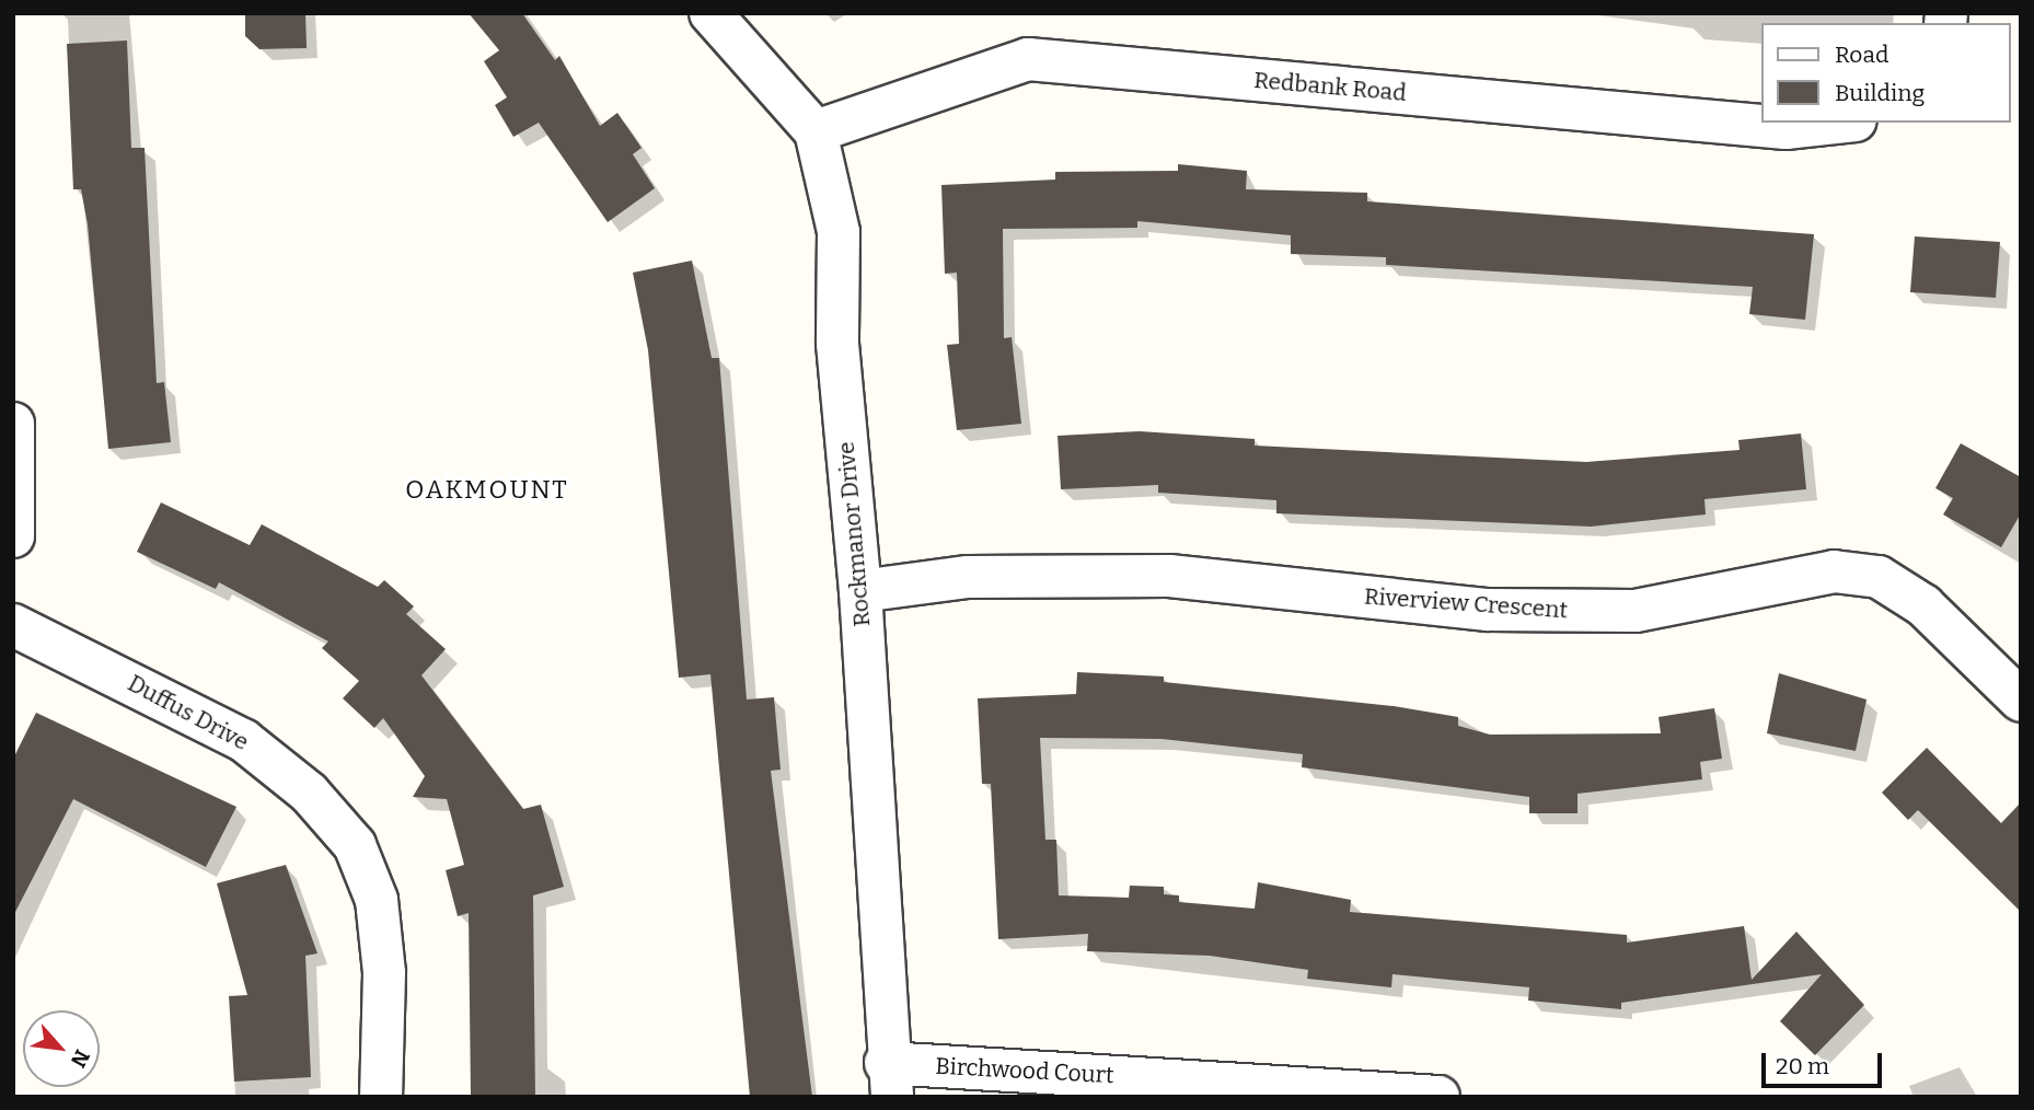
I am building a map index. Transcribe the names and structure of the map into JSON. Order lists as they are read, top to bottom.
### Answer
{
  "streets": {
    "street": [
      "Redbank Road",
      "Rockmanor Drive",
      "Riverview Crescent",
      "Duffus Drive",
      "Birchwood Court"
    ]
  },
  "crossings": [
    ["Redbank Road", "Rockmanor Drive"],
    ["Rockmanor Drive", "Riverview Crescent"],
    ["Rockmanor Drive", "Birchwood Court"]
  ],
  "districts": ["OAKMOUNT"],
  "legend": ["Road", "Building"],
  "scale_bar": "20 m",
  "north": "bottom right"
}
